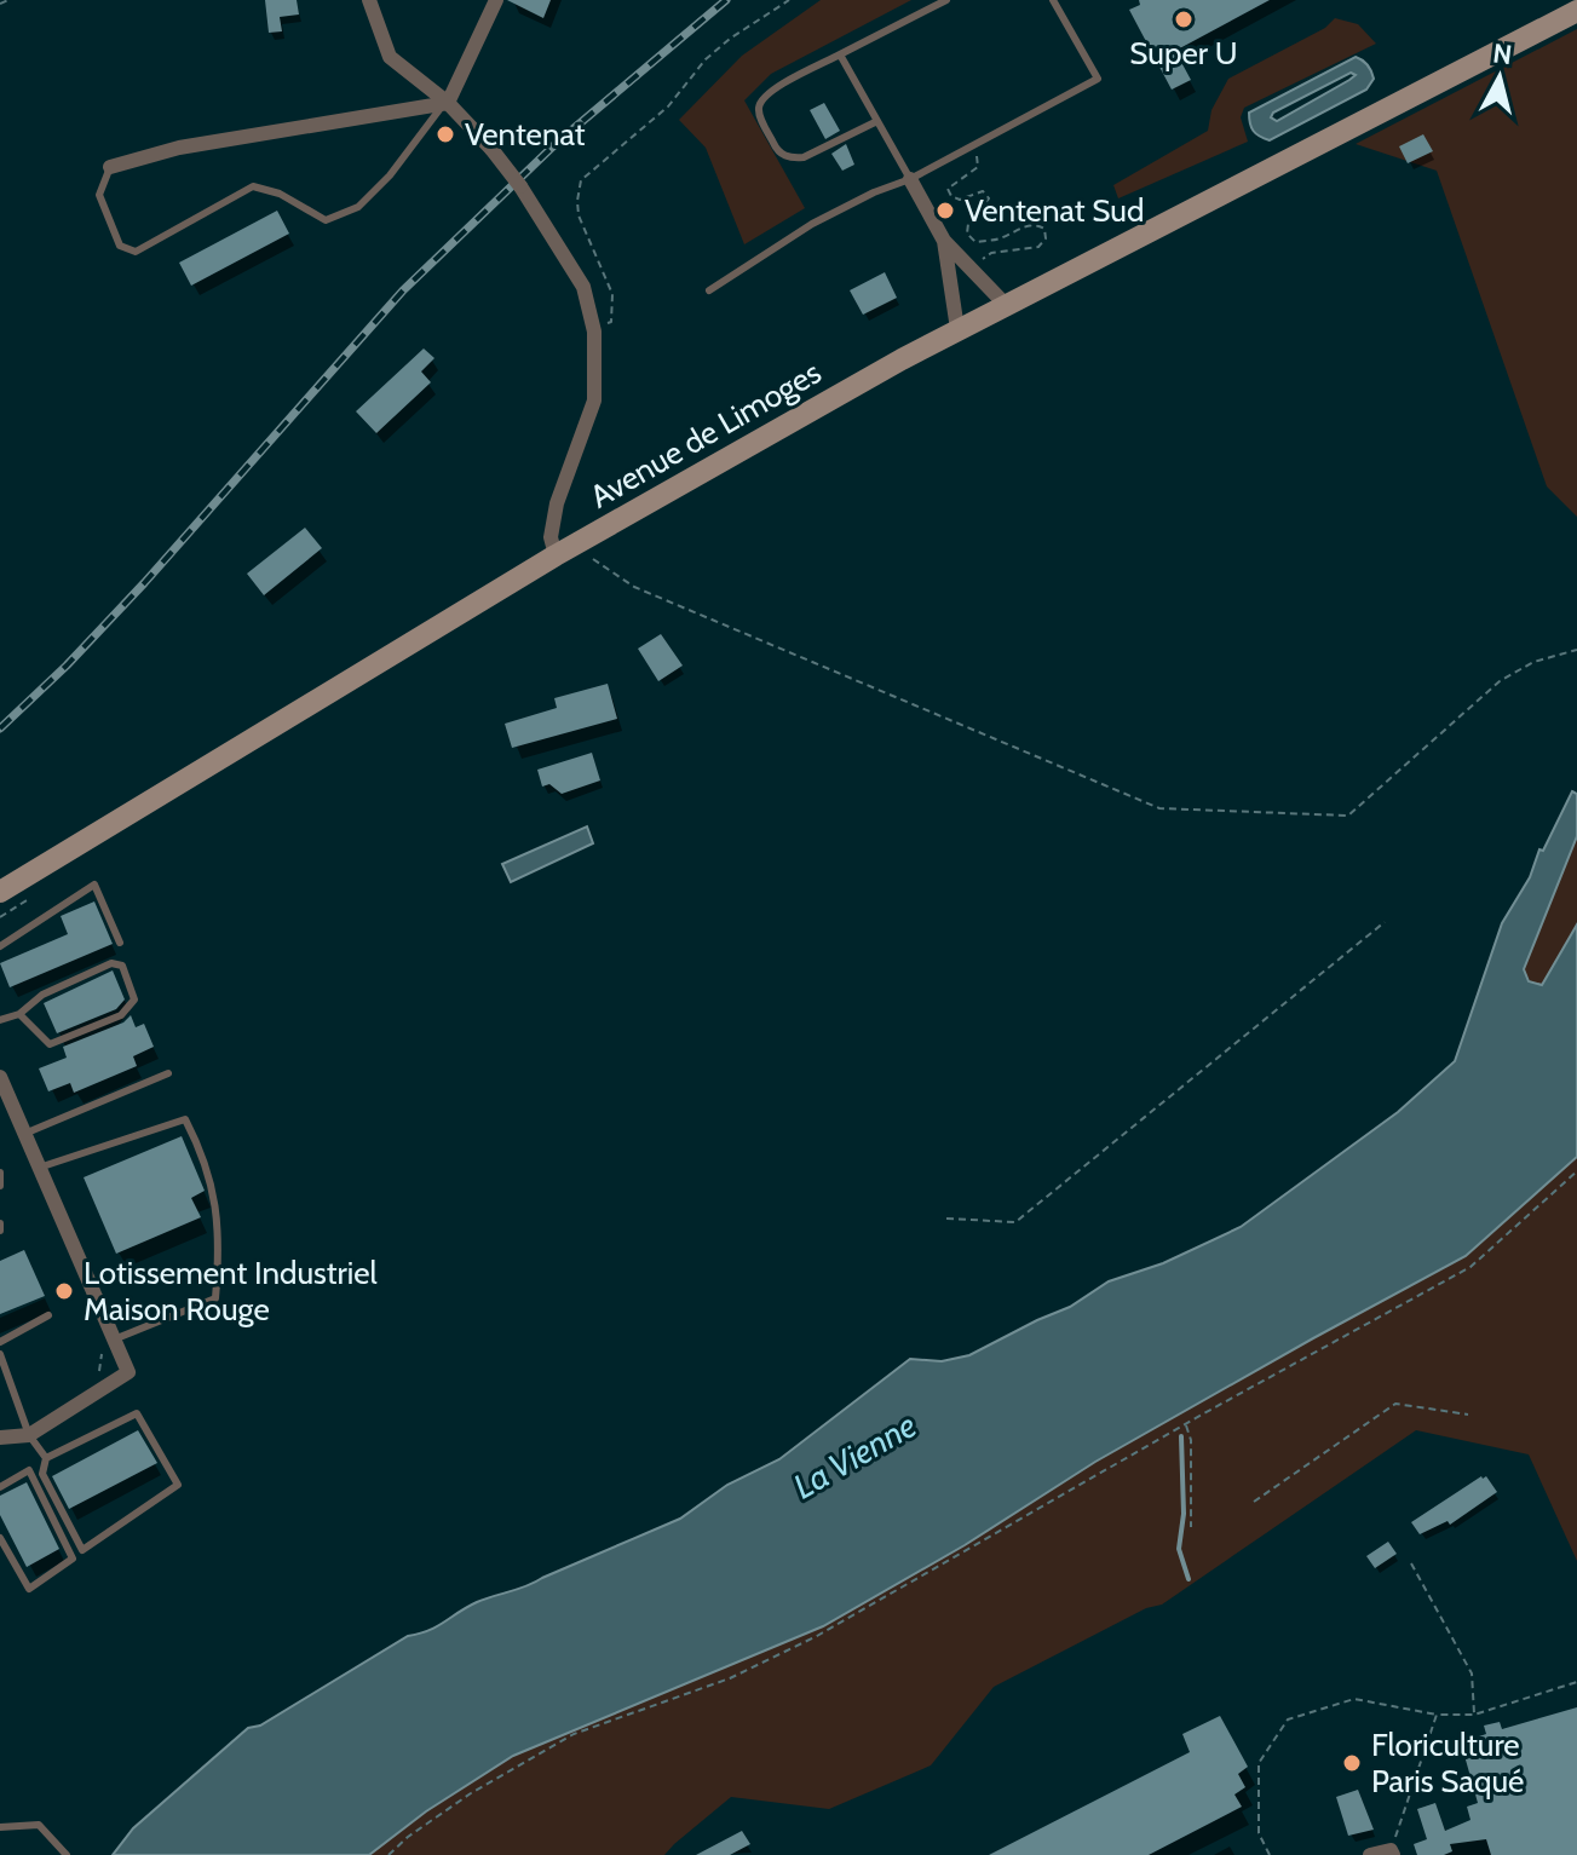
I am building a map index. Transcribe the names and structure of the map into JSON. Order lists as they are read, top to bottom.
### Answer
{
  "streets": {
    "main road": ["Avenue de Limoges"]
  },
  "water": ["La Vienne"],
  "places": [
    "Super U",
    "Ventenat",
    "Ventenat Sud",
    "Lotissement Industriel Maison Rouge",
    "Floriculture Paris Saqué"
  ],
  "north": "top"
}
